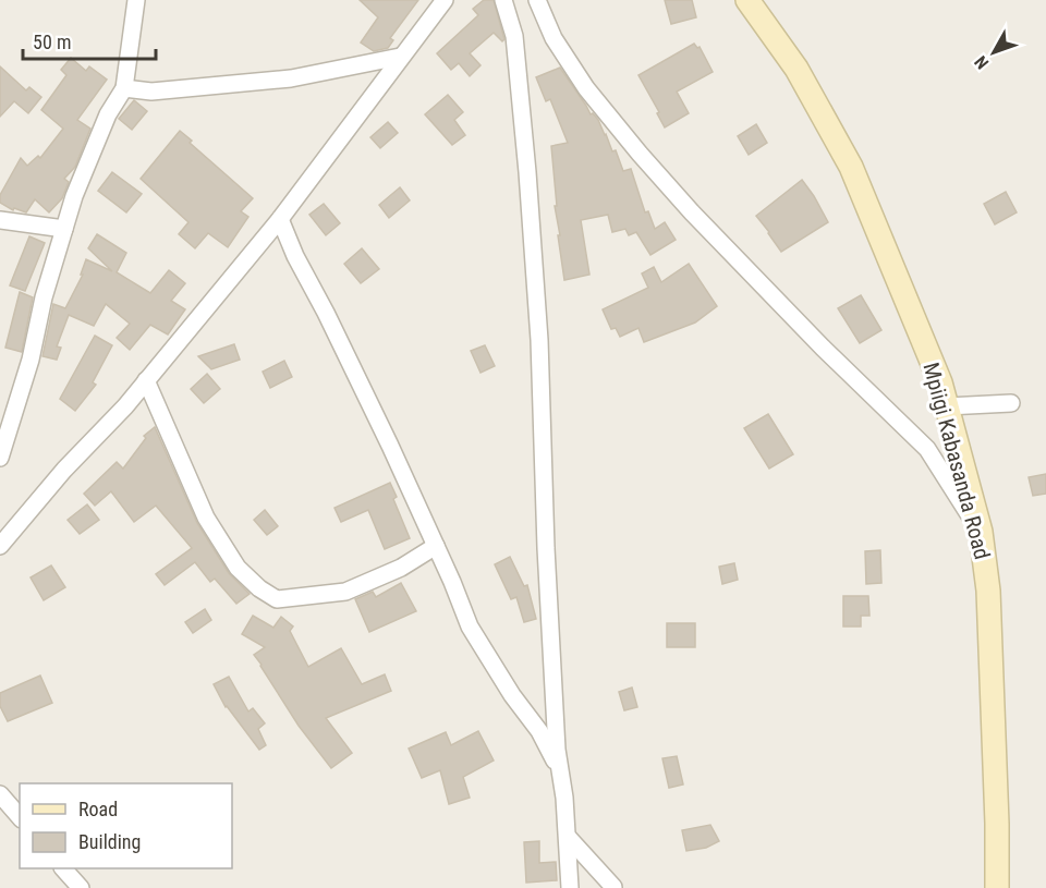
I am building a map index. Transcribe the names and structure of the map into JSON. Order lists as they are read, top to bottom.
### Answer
{
  "streets": {
    "main road": ["Mpiigi Kabasanda Road"]
  },
  "legend": ["Road", "Building"],
  "scale_bar": "50 m",
  "north": "bottom left"
}
